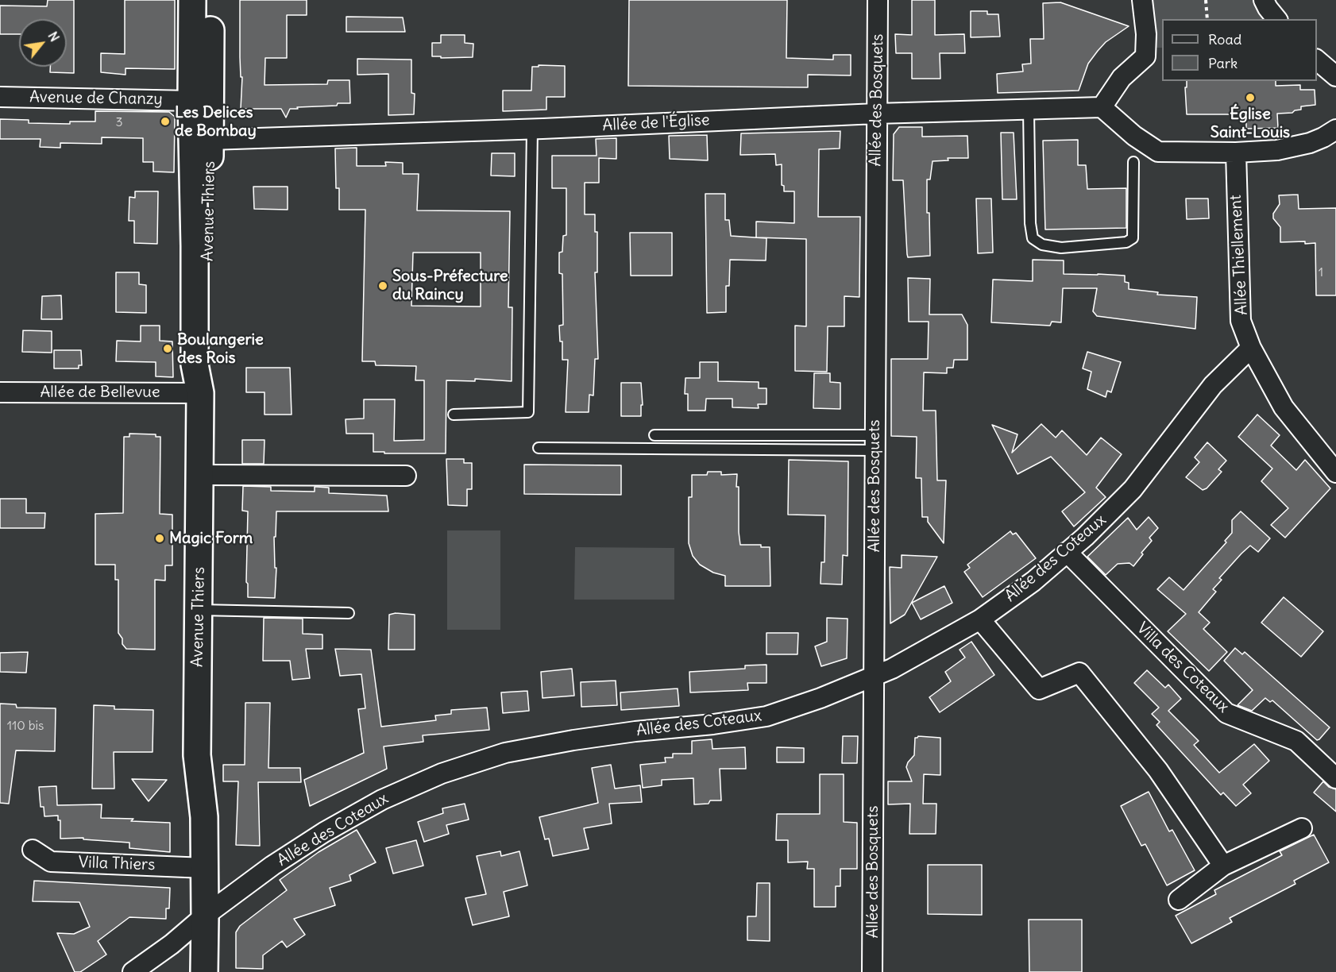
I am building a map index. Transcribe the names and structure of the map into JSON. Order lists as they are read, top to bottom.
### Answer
{
  "streets": {
    "main road": ["Avenue Thiers"],
    "street": [
      "Avenue de Chanzy",
      "Allée des Bosquets",
      "Allée de l'Église",
      "Allée Thiellement",
      "Allée de Bellevue",
      "Allée des Coteaux",
      "Villa des Coteaux",
      "Villa Thiers"
    ]
  },
  "crossings": [
    ["Avenue de Chanzy", "Avenue Thiers"],
    ["Allée des Bosquets", "Allée de l'Église"],
    ["Allée des Bosquets", "Allée des Coteaux"],
    ["Allée de l'Église", "Avenue Thiers"],
    ["Avenue Thiers", "Allée de Bellevue"],
    ["Avenue Thiers", "Allée des Coteaux"],
    ["Avenue Thiers", "Villa Thiers"],
    ["Allée Thiellement", "Allée des Coteaux"],
    ["Allée des Coteaux", "Villa des Coteaux"]
  ],
  "places": [
    "Église Saint-Louis",
    "Les Delices de Bombay",
    "Sous-Préfecture du Raincy",
    "Boulangerie des Rois",
    "Magic Form"
  ],
  "house_numbers": ["3", "1", "110 bis"],
  "legend": ["Road", "Park"],
  "north": "top right"
}
